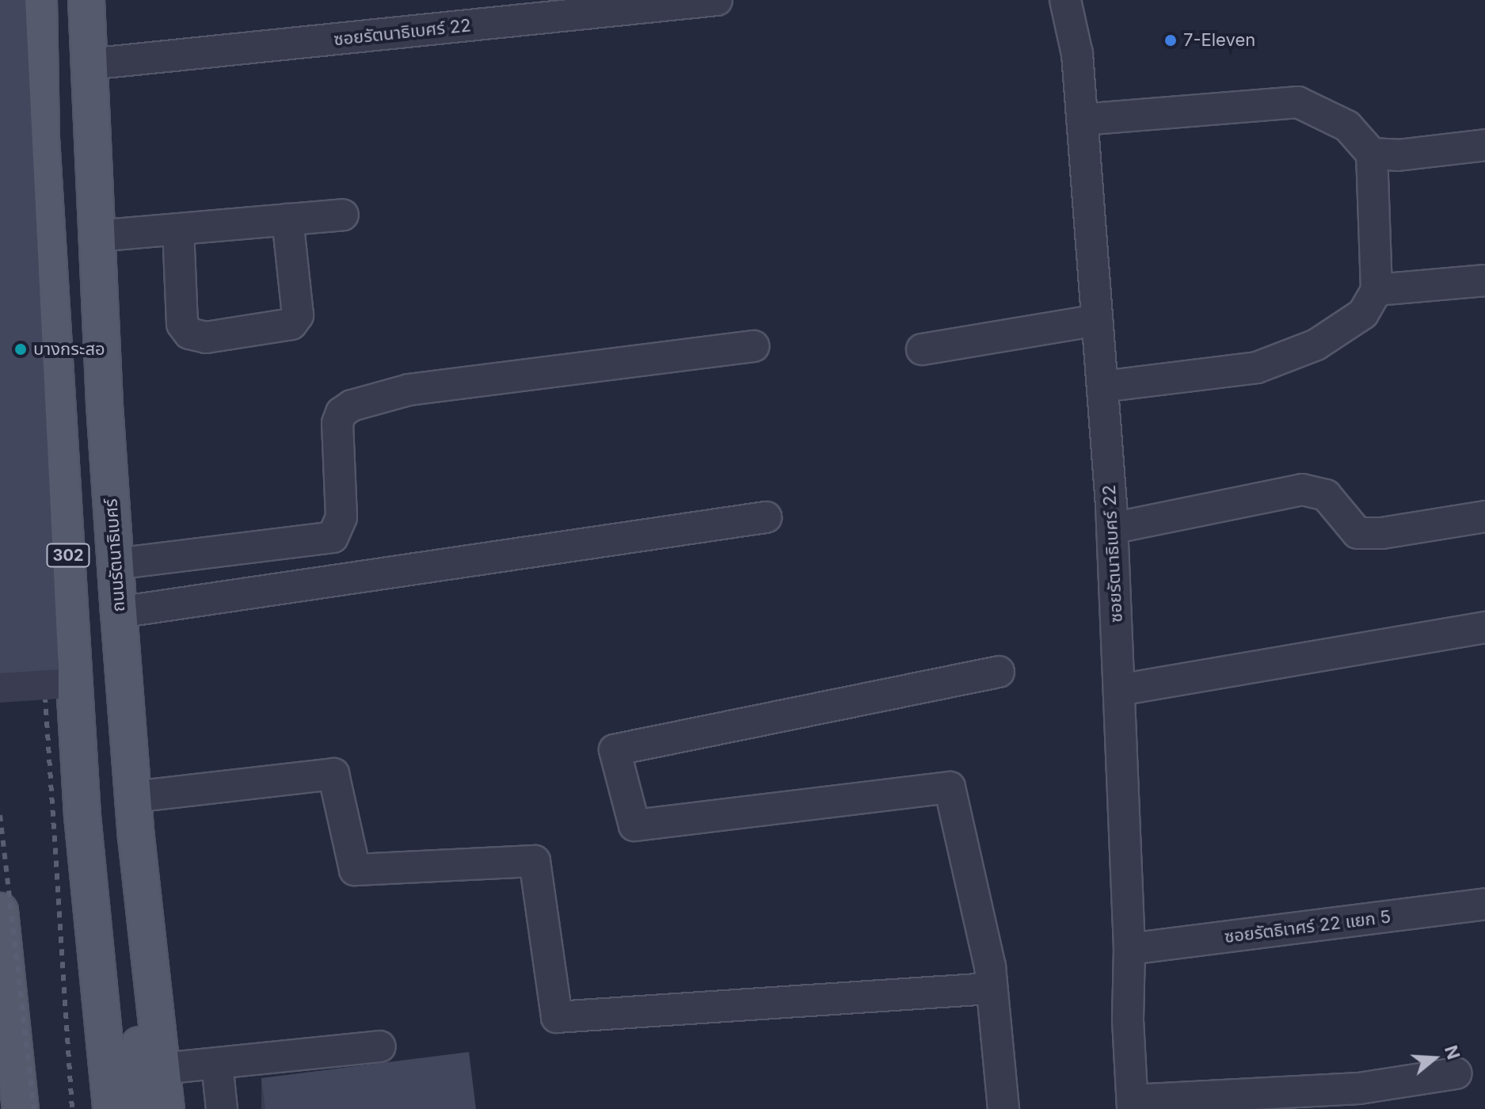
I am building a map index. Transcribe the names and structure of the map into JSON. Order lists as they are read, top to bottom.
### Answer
{
  "streets": {
    "main road": ["302", "ถนนรัตนาธิเบศร์"],
    "street": ["ซอยรัตนาธิเบศร์ 22", "ซอยรัตธิเาศร์ 22 แยก 5"]
  },
  "crossings": [
    ["ซอยรัตนาธิเบศร์ 22", "ถนนรัตนาธิเบศร์"],
    ["ซอยรัตนาธิเบศร์ 22", "ซอยรัตธิเาศร์ 22 แยก 5"]
  ],
  "places": ["7-Eleven", "บางกระสอ"],
  "north": "right"
}
